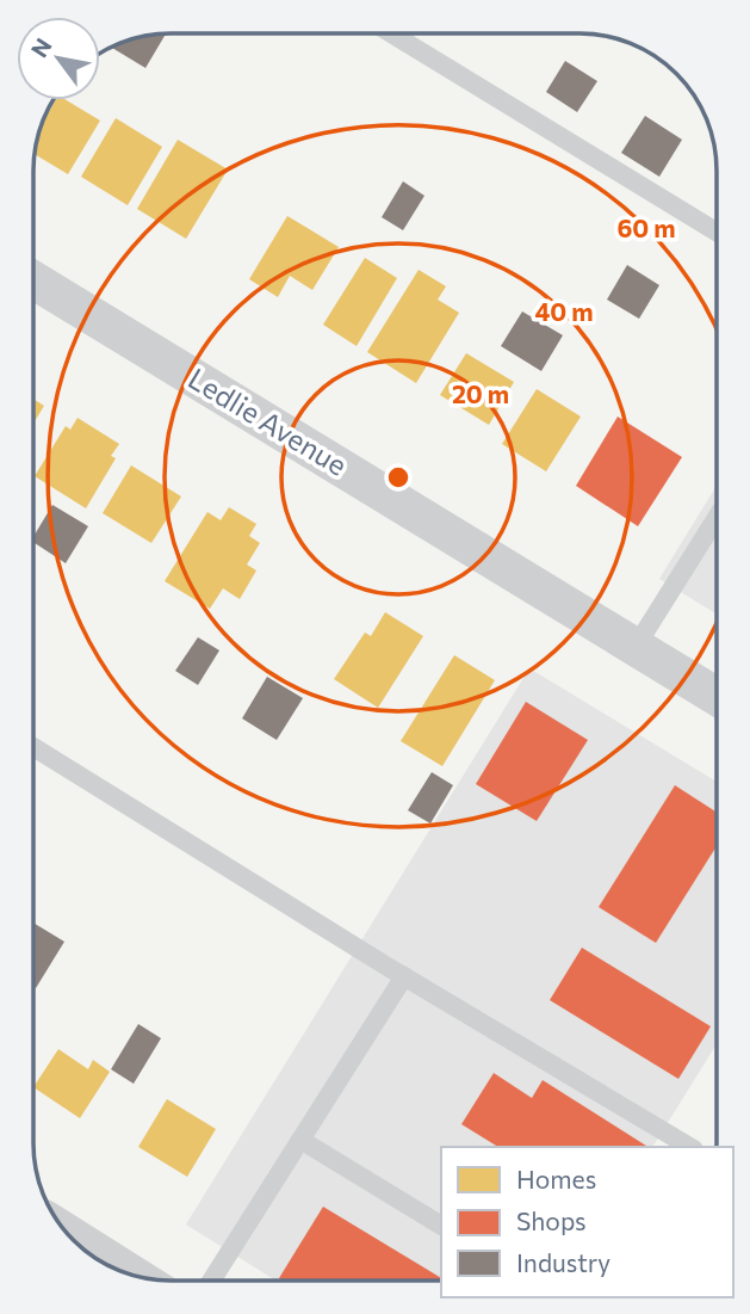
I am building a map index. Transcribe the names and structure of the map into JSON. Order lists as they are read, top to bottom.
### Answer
{
  "streets": {
    "street": ["Ledlie Avenue"]
  },
  "legend": ["Homes", "Shops", "Industry"],
  "north": "top left",
  "rings": ["60 m", "40 m", "20 m"]
}
